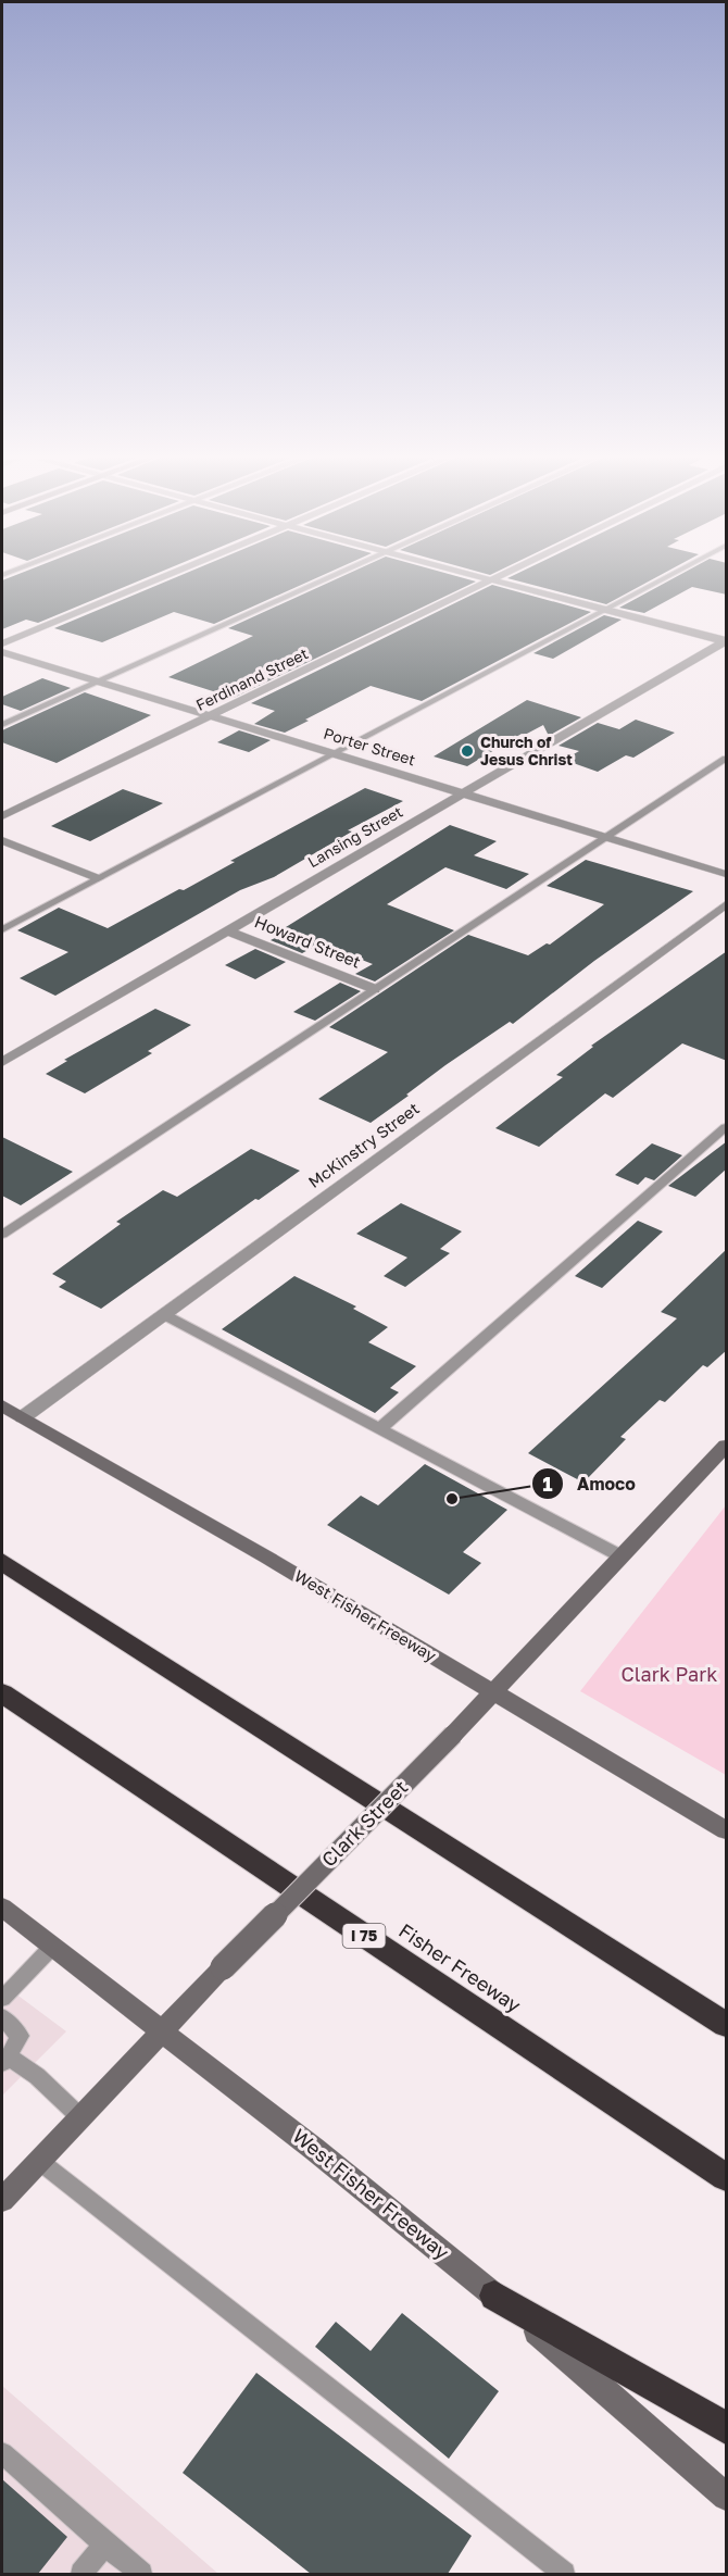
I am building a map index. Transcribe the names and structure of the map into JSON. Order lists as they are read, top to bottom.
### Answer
{
  "streets": {
    "highway": ["I 75", "Fisher Freeway"],
    "street": [
      "Ferdinand Street",
      "Porter Street",
      "Lansing Street",
      "Howard Street",
      "McKinstry Street",
      "West Fisher Freeway",
      "Clark Street"
    ]
  },
  "crossings": [
    ["Ferdinand Street", "Porter Street"],
    ["Porter Street", "Lansing Street"],
    ["Lansing Street", "Howard Street"],
    ["McKinstry Street", "West Fisher Freeway"],
    ["West Fisher Freeway", "Clark Street"]
  ],
  "parks": ["Clark Park"],
  "places": ["Church of Jesus Christ", "Amoco"]
}
